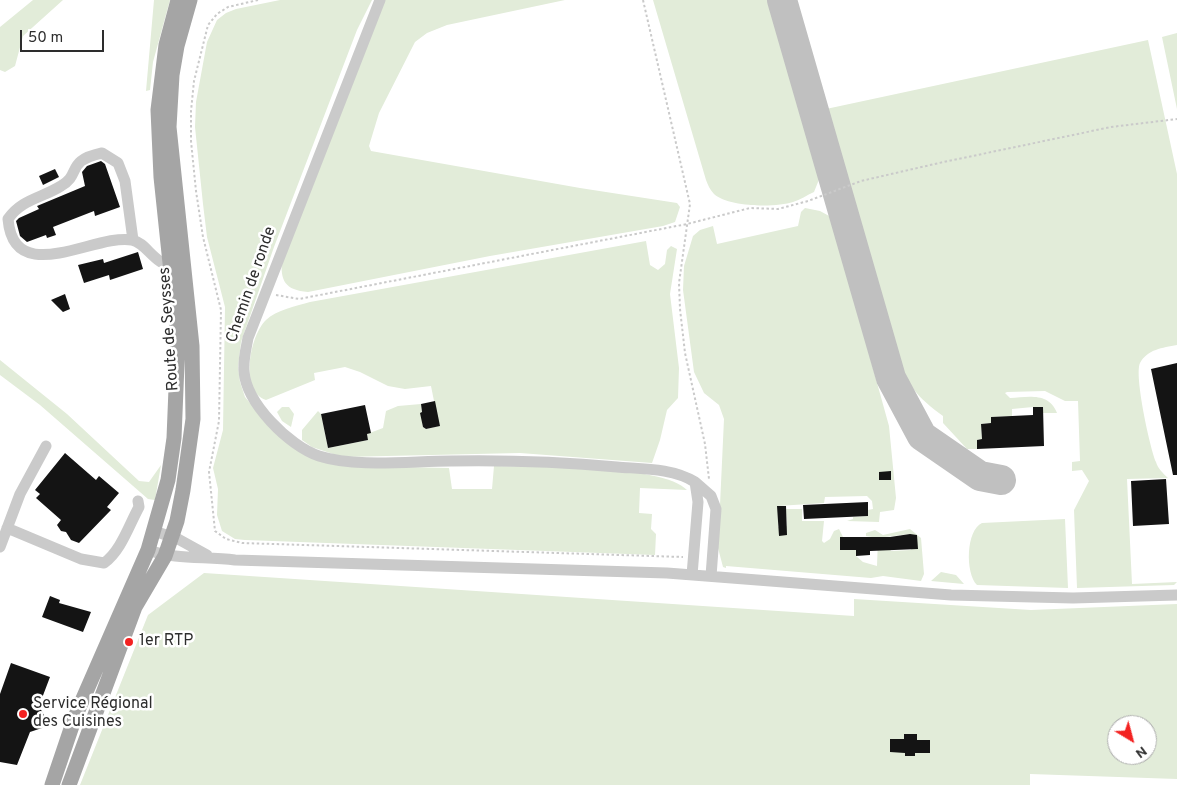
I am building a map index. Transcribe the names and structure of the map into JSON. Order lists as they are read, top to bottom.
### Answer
{
  "streets": {
    "main road": ["Route de Seysses"],
    "street": ["Chemin de ronde"]
  },
  "places": ["1er RTP", "Service Régional des Cuisines"],
  "scale_bar": "50 m",
  "north": "bottom right"
}
